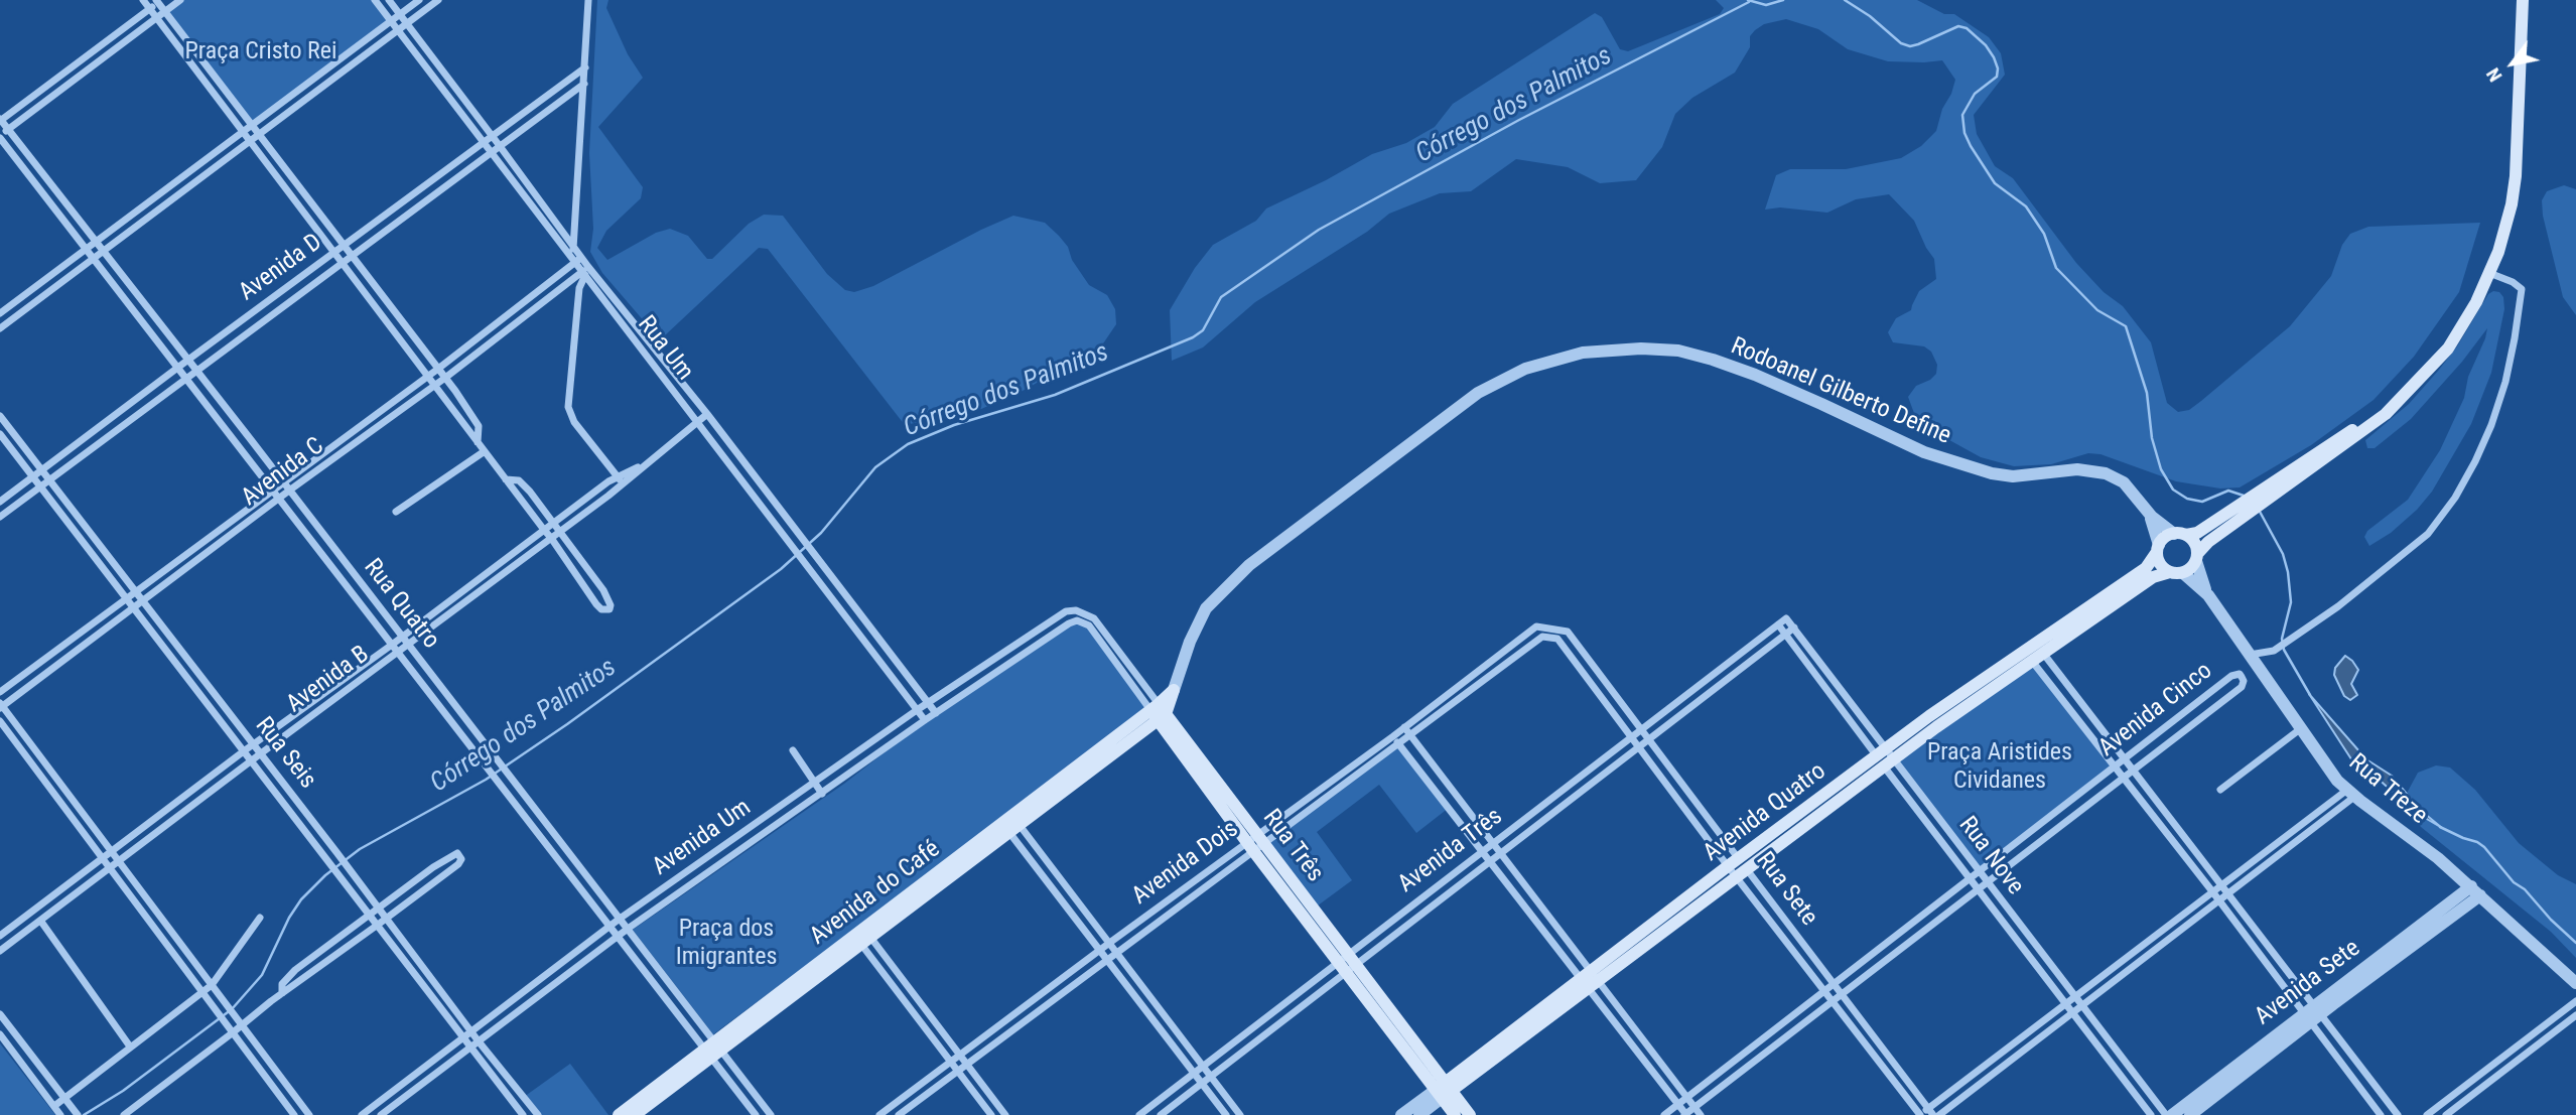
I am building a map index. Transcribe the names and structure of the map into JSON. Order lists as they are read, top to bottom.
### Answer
{
  "streets": {
    "main road": [
      "Rodoanel Gilberto Define",
      "Avenida Quatro",
      "Rua Três",
      "Avenida do Café"
    ],
    "street": [
      "Avenida D",
      "Rua Um",
      "Avenida C",
      "Rua Quatro",
      "Avenida B",
      "Avenida Cinco",
      "Rua Seis",
      "Rua Treze",
      "Avenida Um",
      "Avenida Três",
      "Rua Nove",
      "Avenida Dois",
      "Rua Sete",
      "Avenida Sete"
    ]
  },
  "crossings": [
    ["Avenida D", "Rua Um"],
    ["Avenida D", "Rua Quatro"],
    ["Avenida D", "Rua Seis"],
    ["Rua Um", "Avenida C"],
    ["Rua Um", "Avenida B"],
    ["Rua Um", "Avenida Um"],
    ["Rodoanel Gilberto Define", "Rua Treze"],
    ["Rodoanel Gilberto Define", "Avenida Quatro"],
    ["Rodoanel Gilberto Define", "Rua Três"],
    ["Rodoanel Gilberto Define", "Avenida do Café"],
    ["Avenida C", "Rua Quatro"],
    ["Avenida C", "Rua Seis"],
    ["Rua Quatro", "Avenida B"],
    ["Rua Quatro", "Avenida Um"],
    ["Rua Quatro", "Avenida do Café"],
    ["Avenida B", "Rua Seis"],
    ["Avenida Cinco", "Rua Nove"],
    ["Avenida Cinco", "Rua Sete"],
    ["Rua Seis", "Avenida Um"],
    ["Rua Treze", "Avenida Quatro"],
    ["Rua Treze", "Avenida Sete"],
    ["Avenida Quatro", "Rua Três"],
    ["Avenida Quatro", "Rua Nove"],
    ["Avenida Quatro", "Rua Sete"],
    ["Avenida Um", "Rua Três"],
    ["Rua Três", "Avenida Três"],
    ["Rua Três", "Avenida Dois"],
    ["Rua Três", "Avenida do Café"],
    ["Avenida Três", "Rua Nove"],
    ["Avenida Três", "Rua Sete"],
    ["Avenida Dois", "Rua Sete"]
  ],
  "water": ["Córrego dos Palmitos"],
  "parks": ["Praça Cristo Rei", "Praça Aristides Cividanes", "Praça dos Imigrantes"],
  "north": "bottom left"
}
